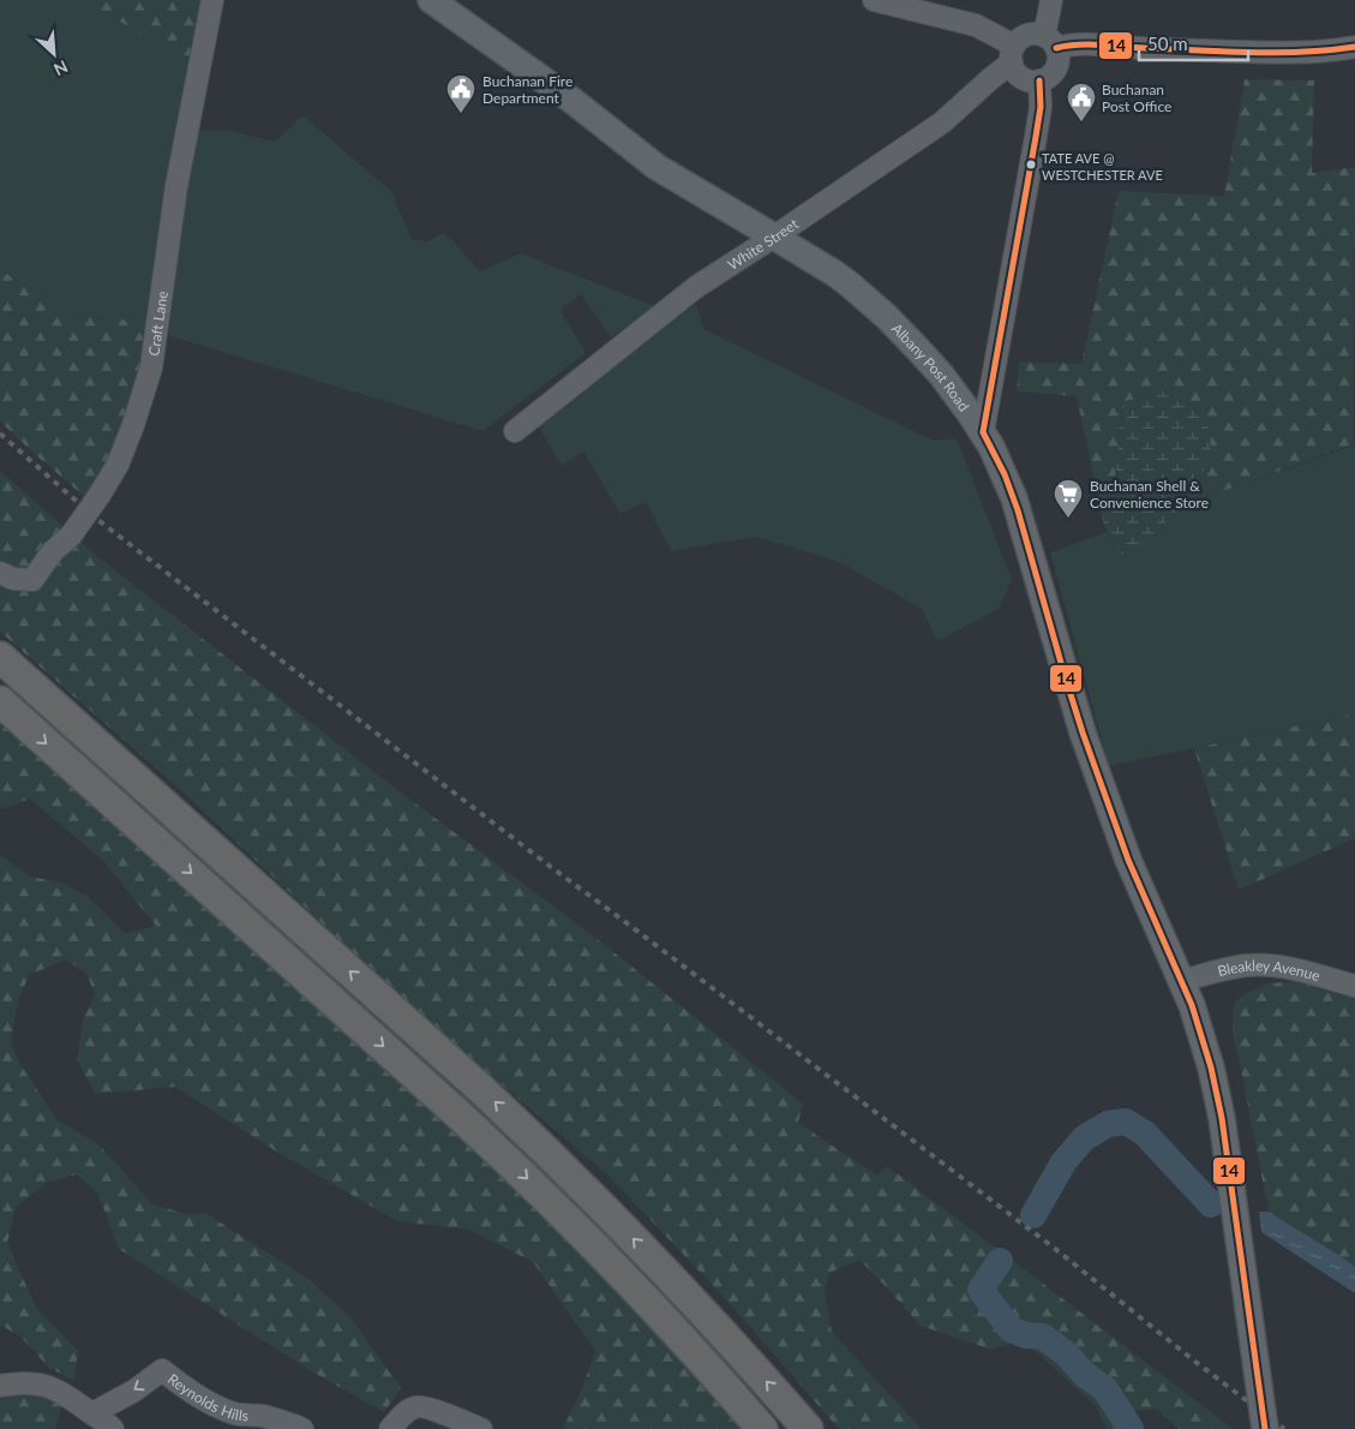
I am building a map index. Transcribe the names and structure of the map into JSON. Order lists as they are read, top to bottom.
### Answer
{
  "streets": {
    "main road": ["Albany Post Road"],
    "street": [
      "White Street",
      "Craft Lane",
      "Bleakley Avenue",
      "Reynolds Hills"
    ]
  },
  "crossings": [
    ["White Street", "Albany Post Road"],
    ["Albany Post Road", "Bleakley Avenue"]
  ],
  "one_way": ["Reynolds Hills"],
  "places": {
    "public building": ["Buchanan Fire Department", "Buchanan Post Office"],
    "other": ["TATE AVE @ WESTCHESTER AVE"],
    "supermarket": ["Buchanan Shell & Convenience Store"]
  },
  "lines": ["transit line 14"],
  "scale_bar": "50 m",
  "north": "bottom right"
}
